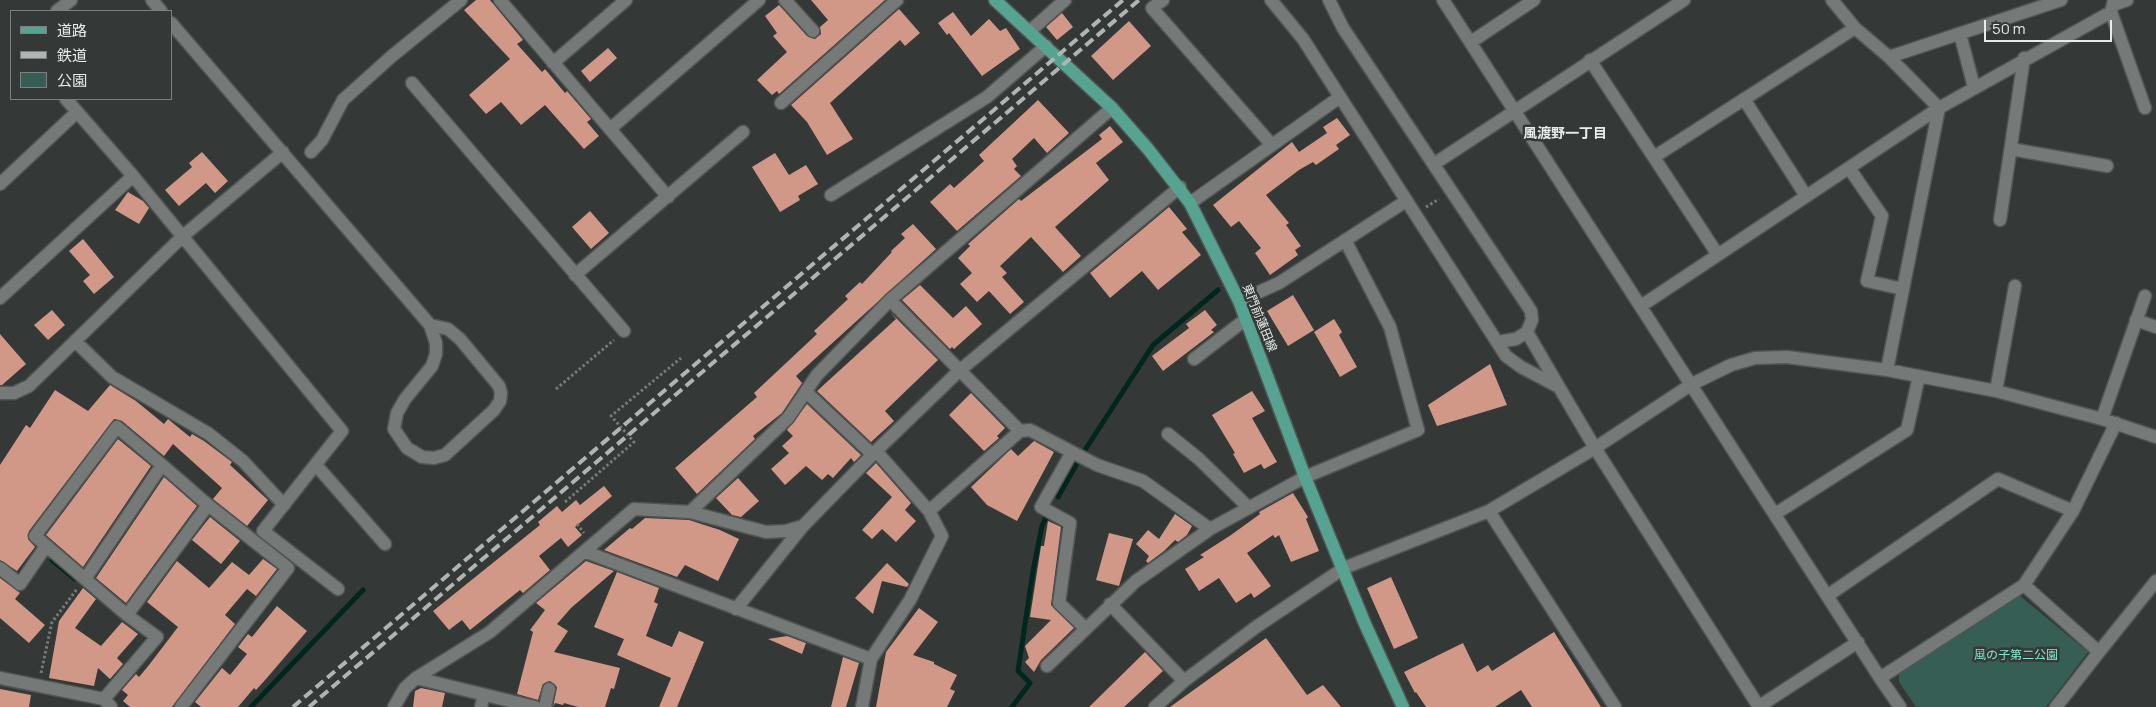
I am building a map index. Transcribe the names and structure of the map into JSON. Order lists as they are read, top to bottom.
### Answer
{
  "streets": {
    "main road": ["東門前蓮田線"]
  },
  "districts": ["風渡野一丁目"],
  "parks": ["風の子第二公園"],
  "legend": ["道路", "鉄道", "公園"],
  "scale_bar": "50 m"
}
